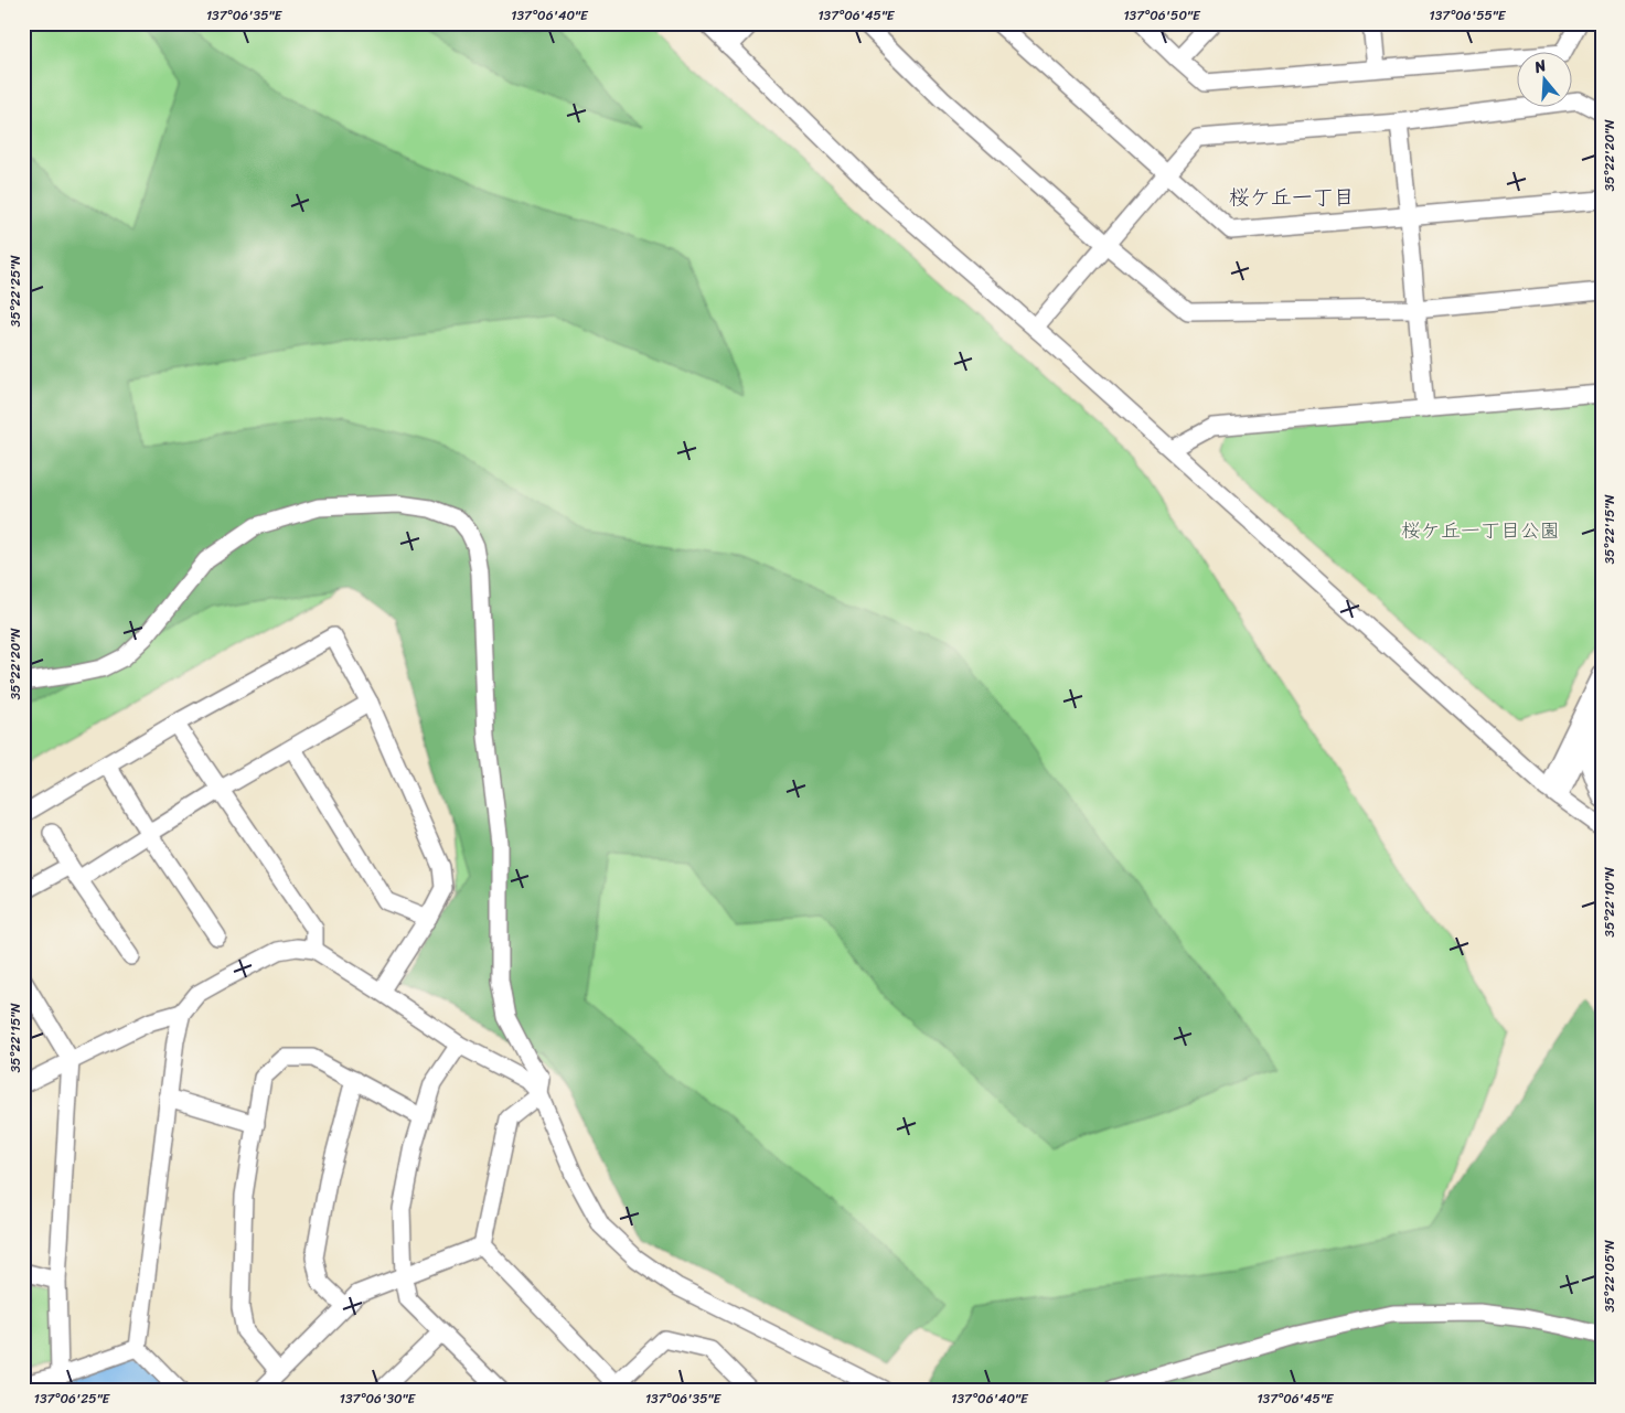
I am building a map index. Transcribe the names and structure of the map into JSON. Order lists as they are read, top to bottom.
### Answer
{
  "districts": ["桜ケ丘一丁目"],
  "parks": ["桜ケ丘一丁目公園"],
  "north": "top",
  "coordinates": [
    "137°06'35\"E",
    "137°06'40\"E",
    "137°06'45\"E",
    "137°06'50\"E",
    "137°06'55\"E",
    "35°22'20\"N",
    "35°22'25\"N",
    "35°22'15\"N",
    "35°22'10\"N",
    "35°22'05\"N",
    "137°06'25\"E",
    "137°06'30\"E"
  ]
}
